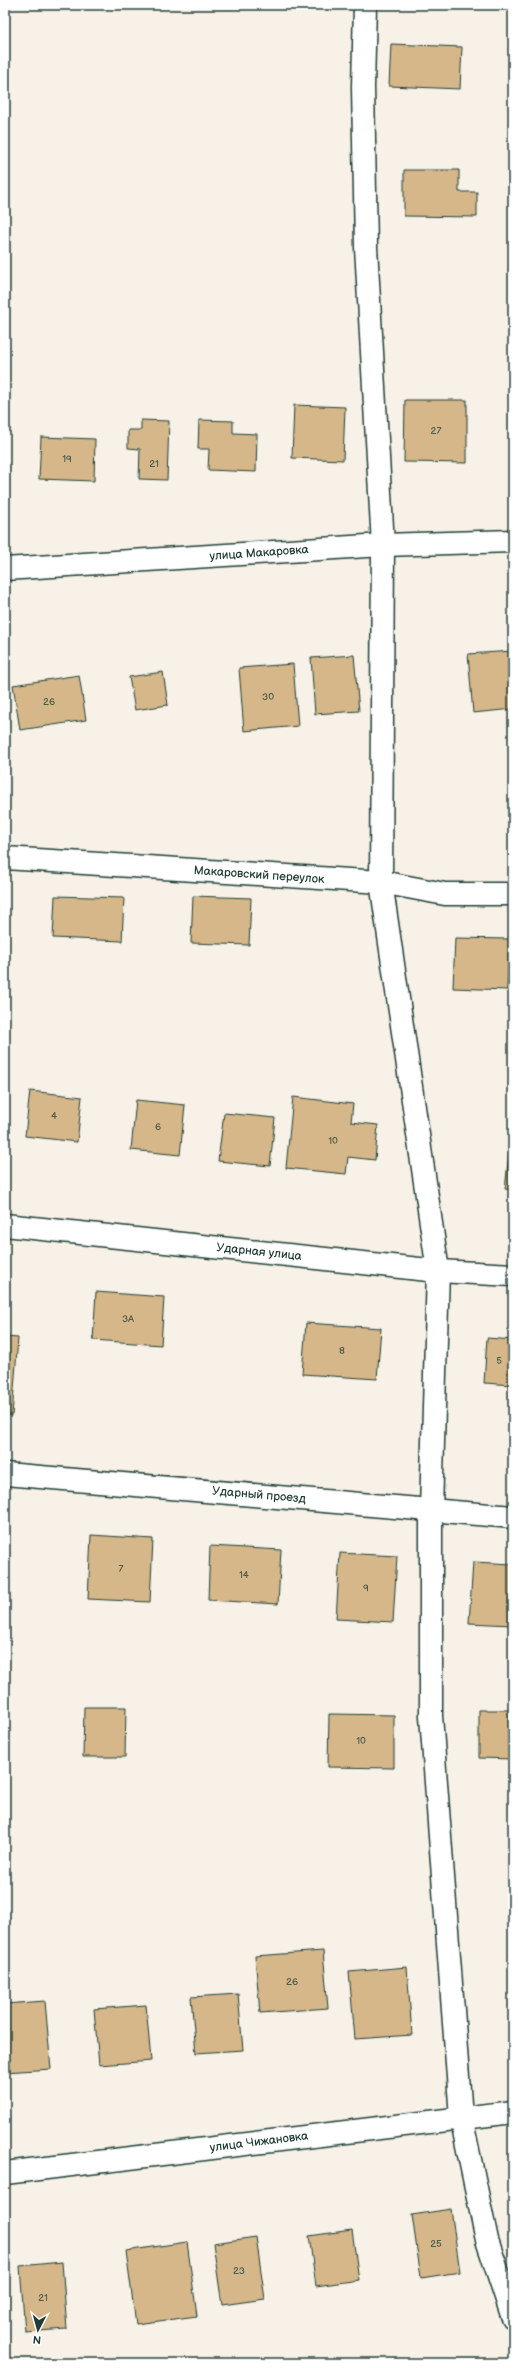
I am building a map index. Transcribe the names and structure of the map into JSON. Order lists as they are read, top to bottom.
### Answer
{
  "streets": {
    "street": [
      "улица Макаровка",
      "Макаровский переулок",
      "Ударная улица",
      "Ударный проезд",
      "улица Чижановка"
    ]
  },
  "house_numbers": [
    "27",
    "19",
    "21",
    "30",
    "26",
    "4",
    "6",
    "10",
    "3А",
    "8",
    "5",
    "7",
    "14",
    "9",
    "10",
    "26",
    "25",
    "23",
    "21"
  ],
  "north": "bottom"
}
